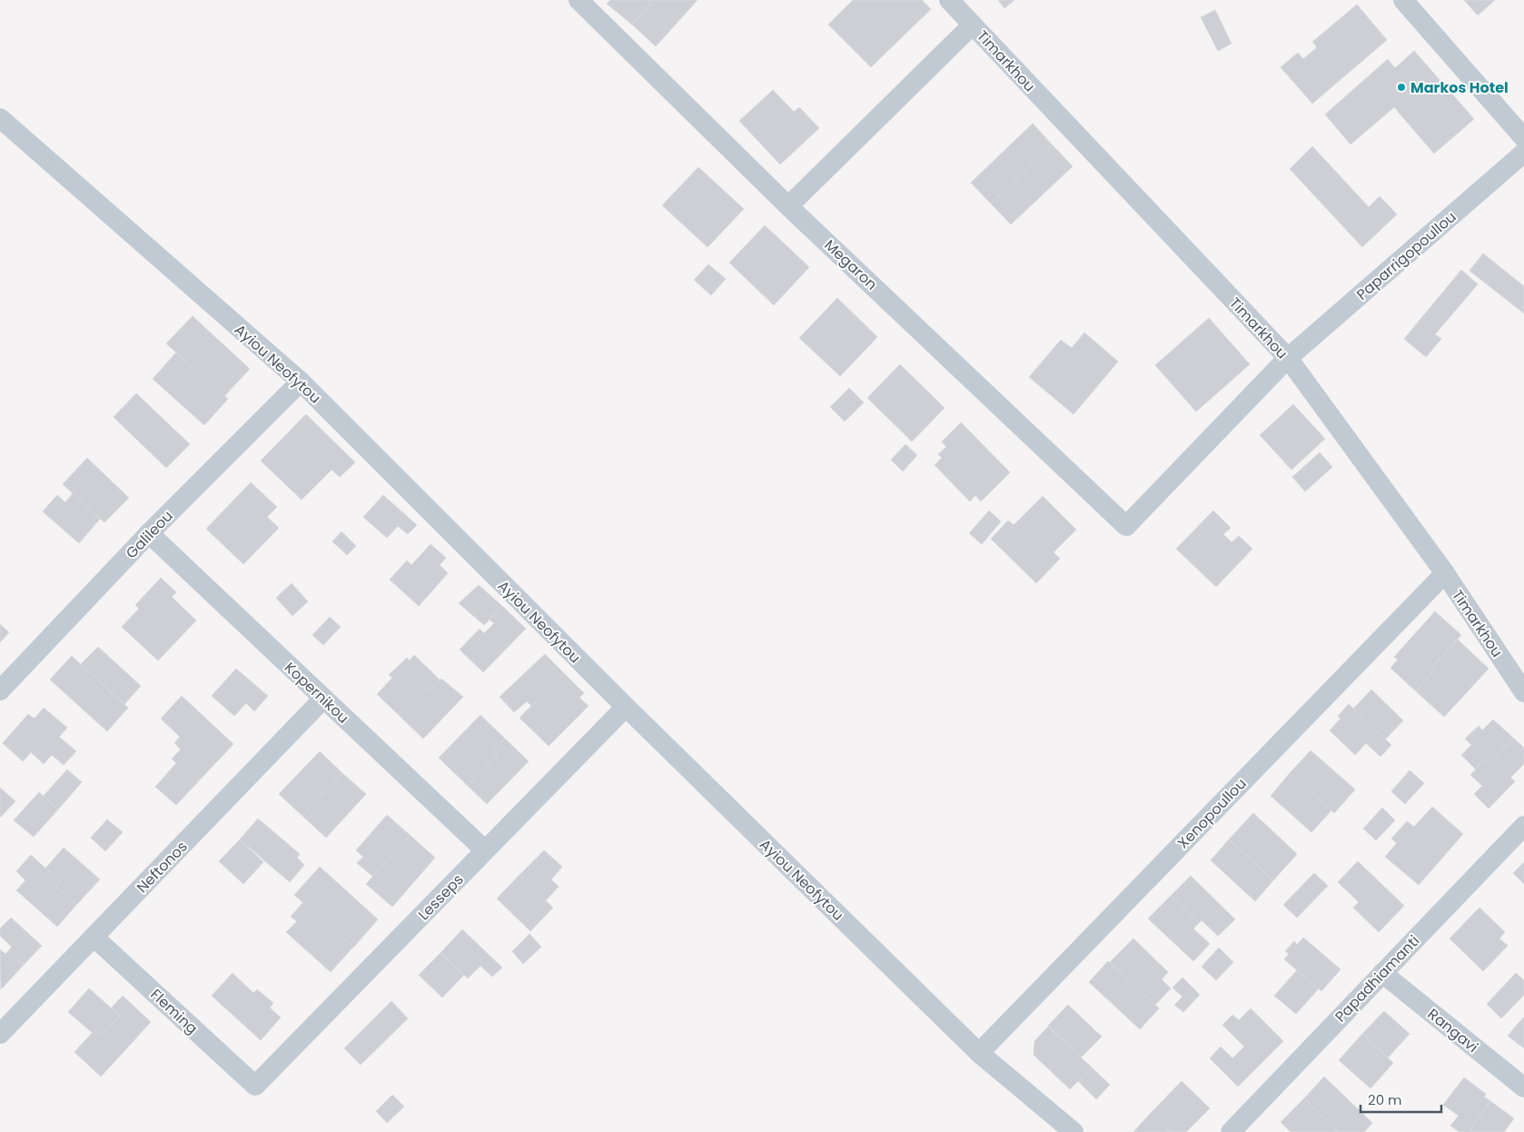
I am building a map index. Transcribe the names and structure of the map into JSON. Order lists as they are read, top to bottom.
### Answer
{
  "streets": {
    "street": [
      "Timarkhou",
      "Paparrigopoullou",
      "Megaron",
      "Ayiou Neofytou",
      "Galileou",
      "Kopernikou",
      "Xenopoullou",
      "Neftonos",
      "Lesseps",
      "Papadhiamanti",
      "Fleming",
      "Rangavi"
    ]
  },
  "crossings": [
    ["Timarkhou", "Paparrigopoullou"],
    ["Timarkhou", "Xenopoullou"],
    ["Paparrigopoullou", "Megaron"],
    ["Ayiou Neofytou", "Galileou"],
    ["Ayiou Neofytou", "Xenopoullou"],
    ["Ayiou Neofytou", "Lesseps"],
    ["Galileou", "Kopernikou"],
    ["Kopernikou", "Neftonos"],
    ["Kopernikou", "Lesseps"],
    ["Neftonos", "Fleming"],
    ["Lesseps", "Fleming"],
    ["Papadhiamanti", "Rangavi"]
  ],
  "places": ["Markos Hotel"],
  "scale_bar": "20 m"
}
